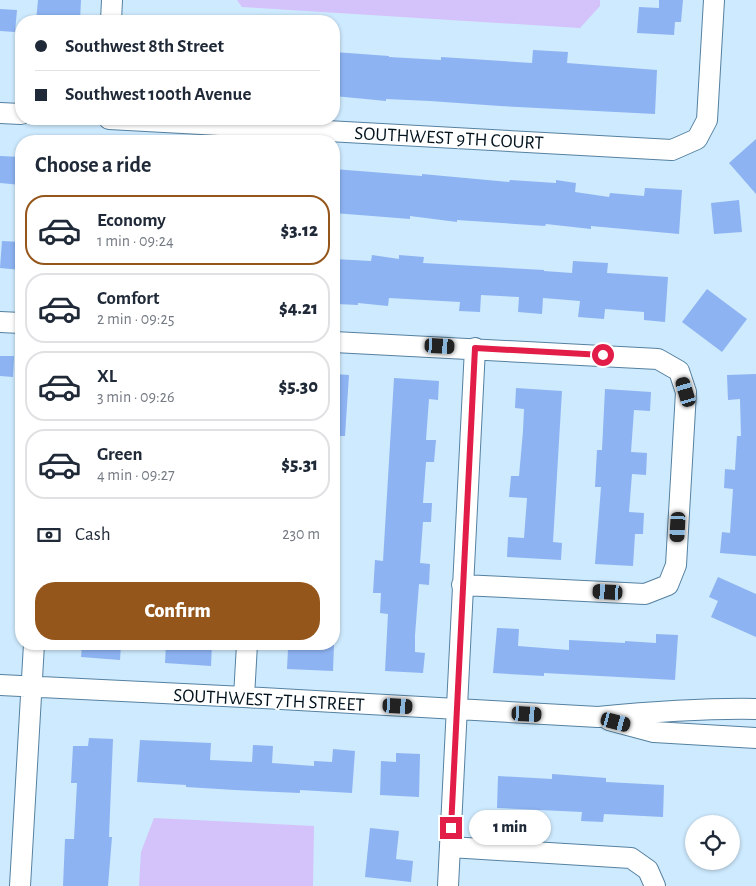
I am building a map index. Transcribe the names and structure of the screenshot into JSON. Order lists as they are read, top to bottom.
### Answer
{
  "streets": {
    "street": ["SOUTHWEST 9TH COURT", "SOUTHWEST 7TH STREET"]
  },
  "page": {
    "banner": ["Southwest 8th Street", "Southwest 100th Avenue"],
    "heading": "Choose a ride",
    "list": [
      {
        "name": "Economy",
        "note": "1 min · 09:24",
        "value": "$3.12"
      },
      {
        "name": "Comfort",
        "note": "2 min · 09:25",
        "value": "$4.21"
      },
      {
        "name": "XL",
        "note": "3 min · 09:26",
        "value": "$5.30"
      },
      {
        "name": "Green",
        "note": "4 min · 09:27",
        "value": "$5.31"
      }
    ],
    "pay": ["Cash", "230 m"],
    "buttons": "Confirm",
    "bubble": "1 min"
  }
}
